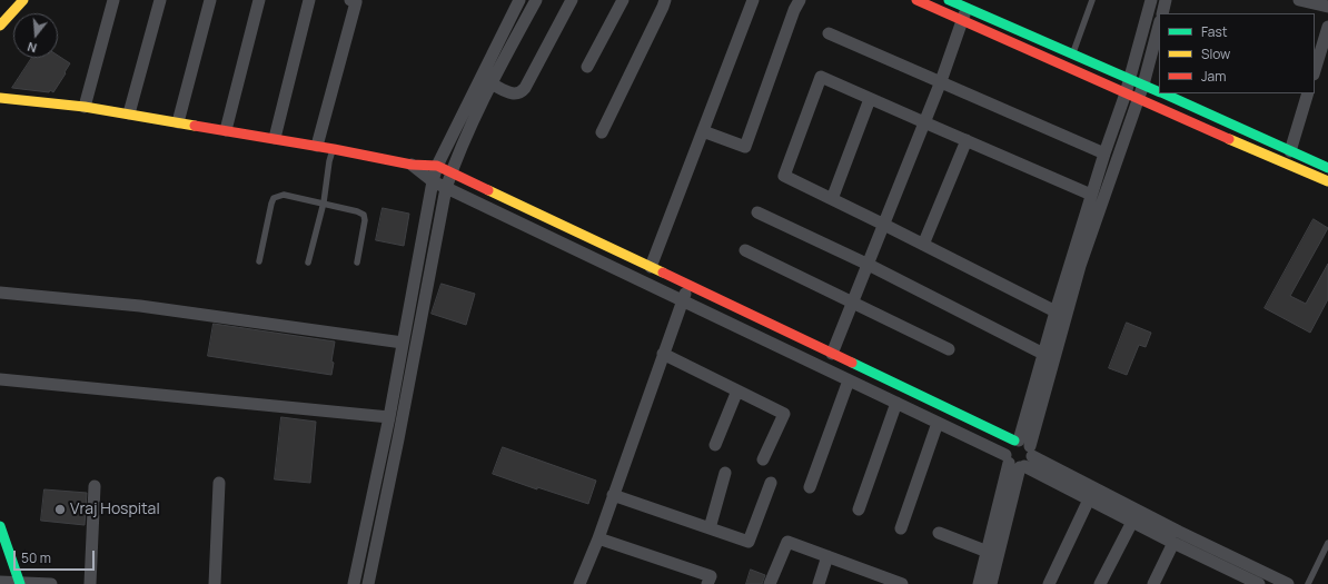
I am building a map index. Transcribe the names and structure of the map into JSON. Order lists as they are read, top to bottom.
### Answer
{
  "places": ["Vraj Hospital"],
  "legend": ["Fast", "Slow", "Jam"],
  "scale_bar": "50 m",
  "north": "bottom"
}
